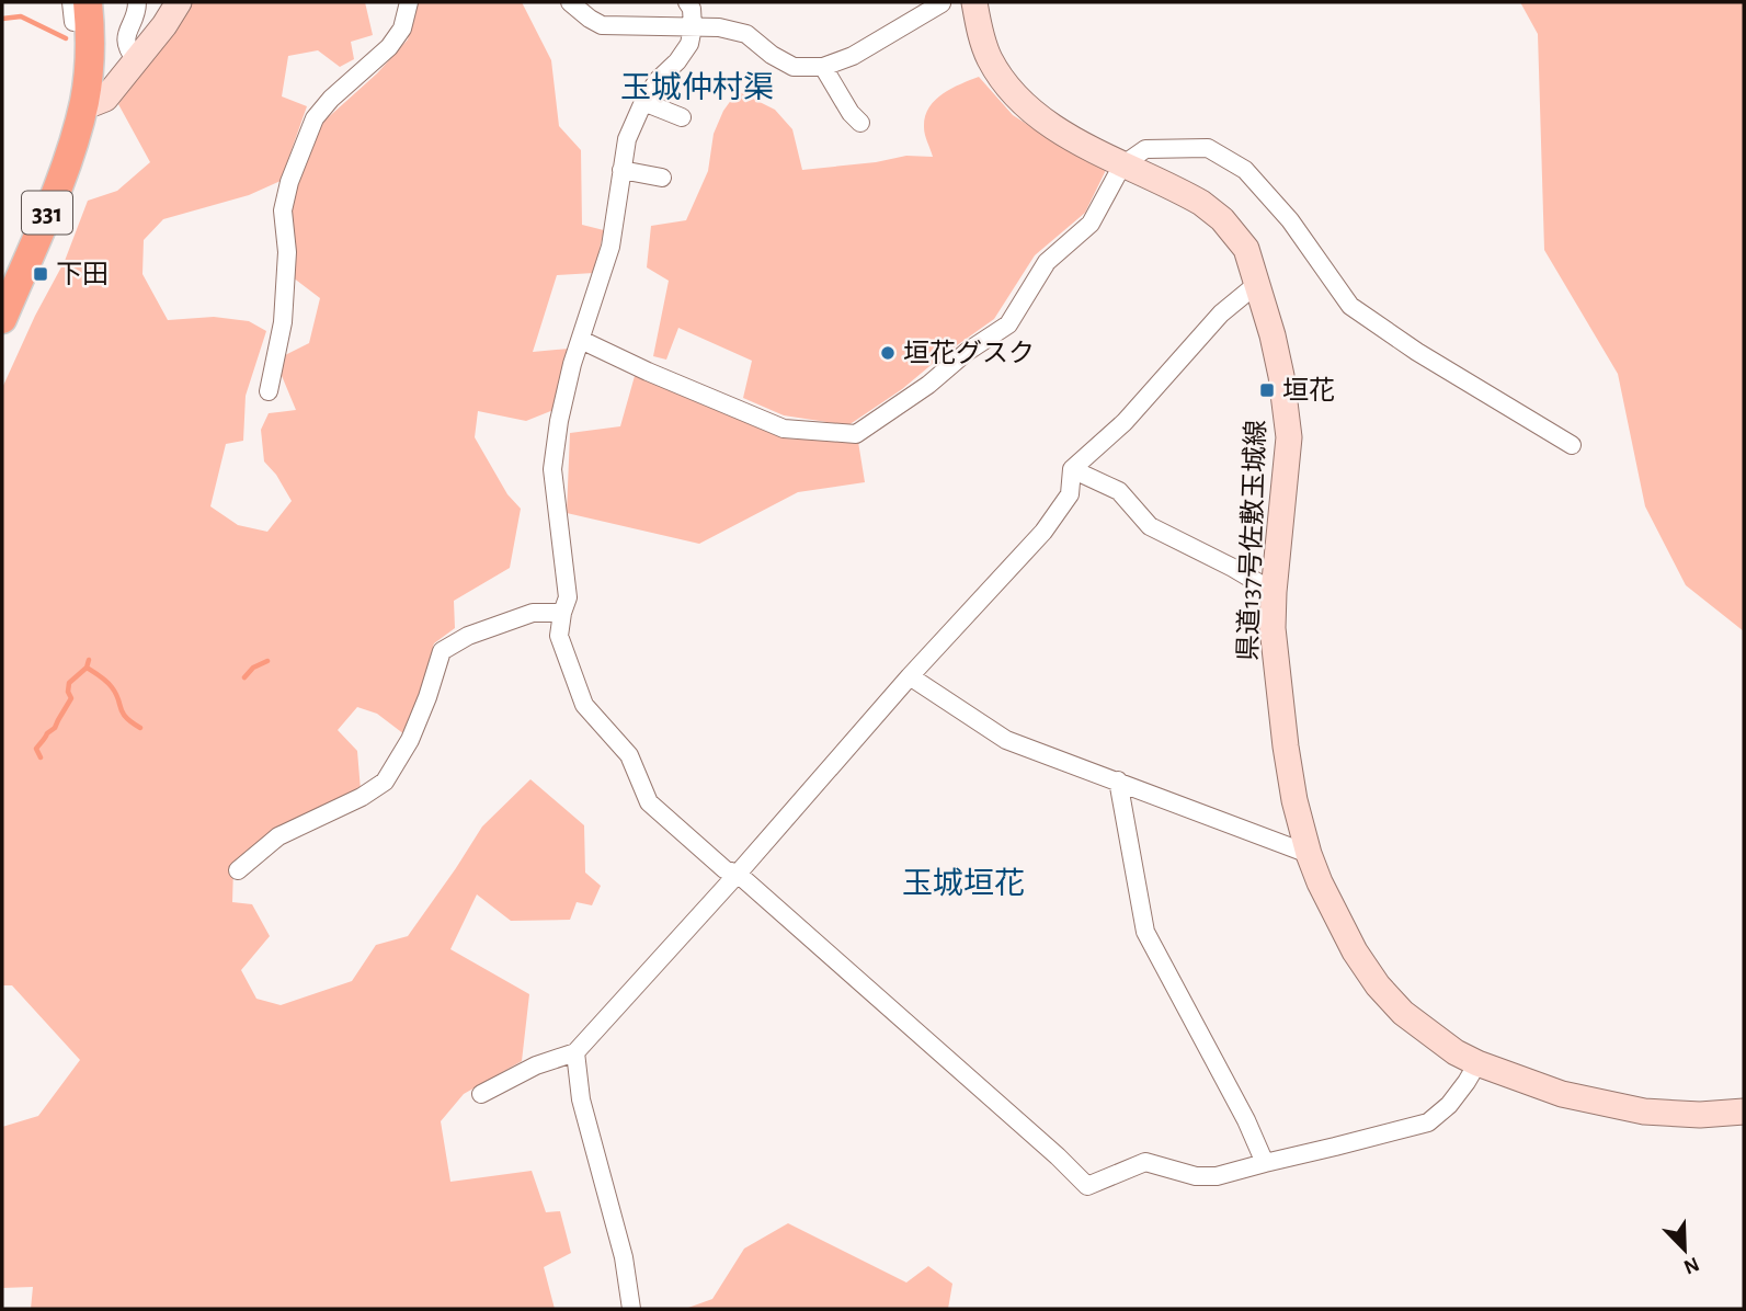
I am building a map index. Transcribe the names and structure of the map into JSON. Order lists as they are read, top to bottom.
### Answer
{
  "streets": {
    "highway": ["331"],
    "main road": ["県道137号佐敷玉城線"]
  },
  "districts": ["玉城仲村渠", "玉城垣花"],
  "places": {
    "transit": ["下田", "垣花"],
    "other": ["垣花グスク"]
  },
  "north": "bottom right"
}
